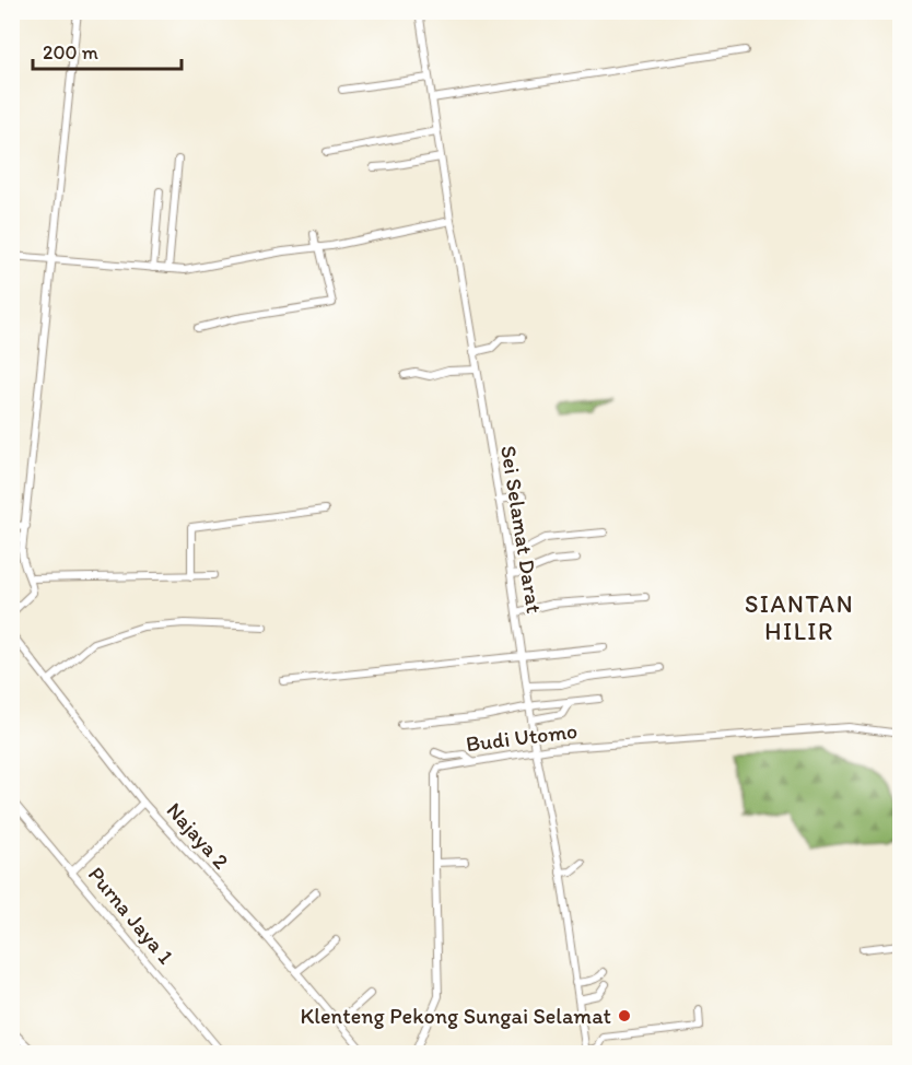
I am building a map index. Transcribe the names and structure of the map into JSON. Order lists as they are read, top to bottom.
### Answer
{
  "streets": {
    "street": [
      "Sei Selamat Darat",
      "Budi Utomo",
      "Najaya 2",
      "Purna Jaya 1"
    ]
  },
  "crossings": [
    ["Sei Selamat Darat", "Budi Utomo"]
  ],
  "districts": ["SIANTAN HILIR"],
  "places": ["Klenteng Pekong Sungai Selamat"],
  "scale_bar": "200 m"
}
